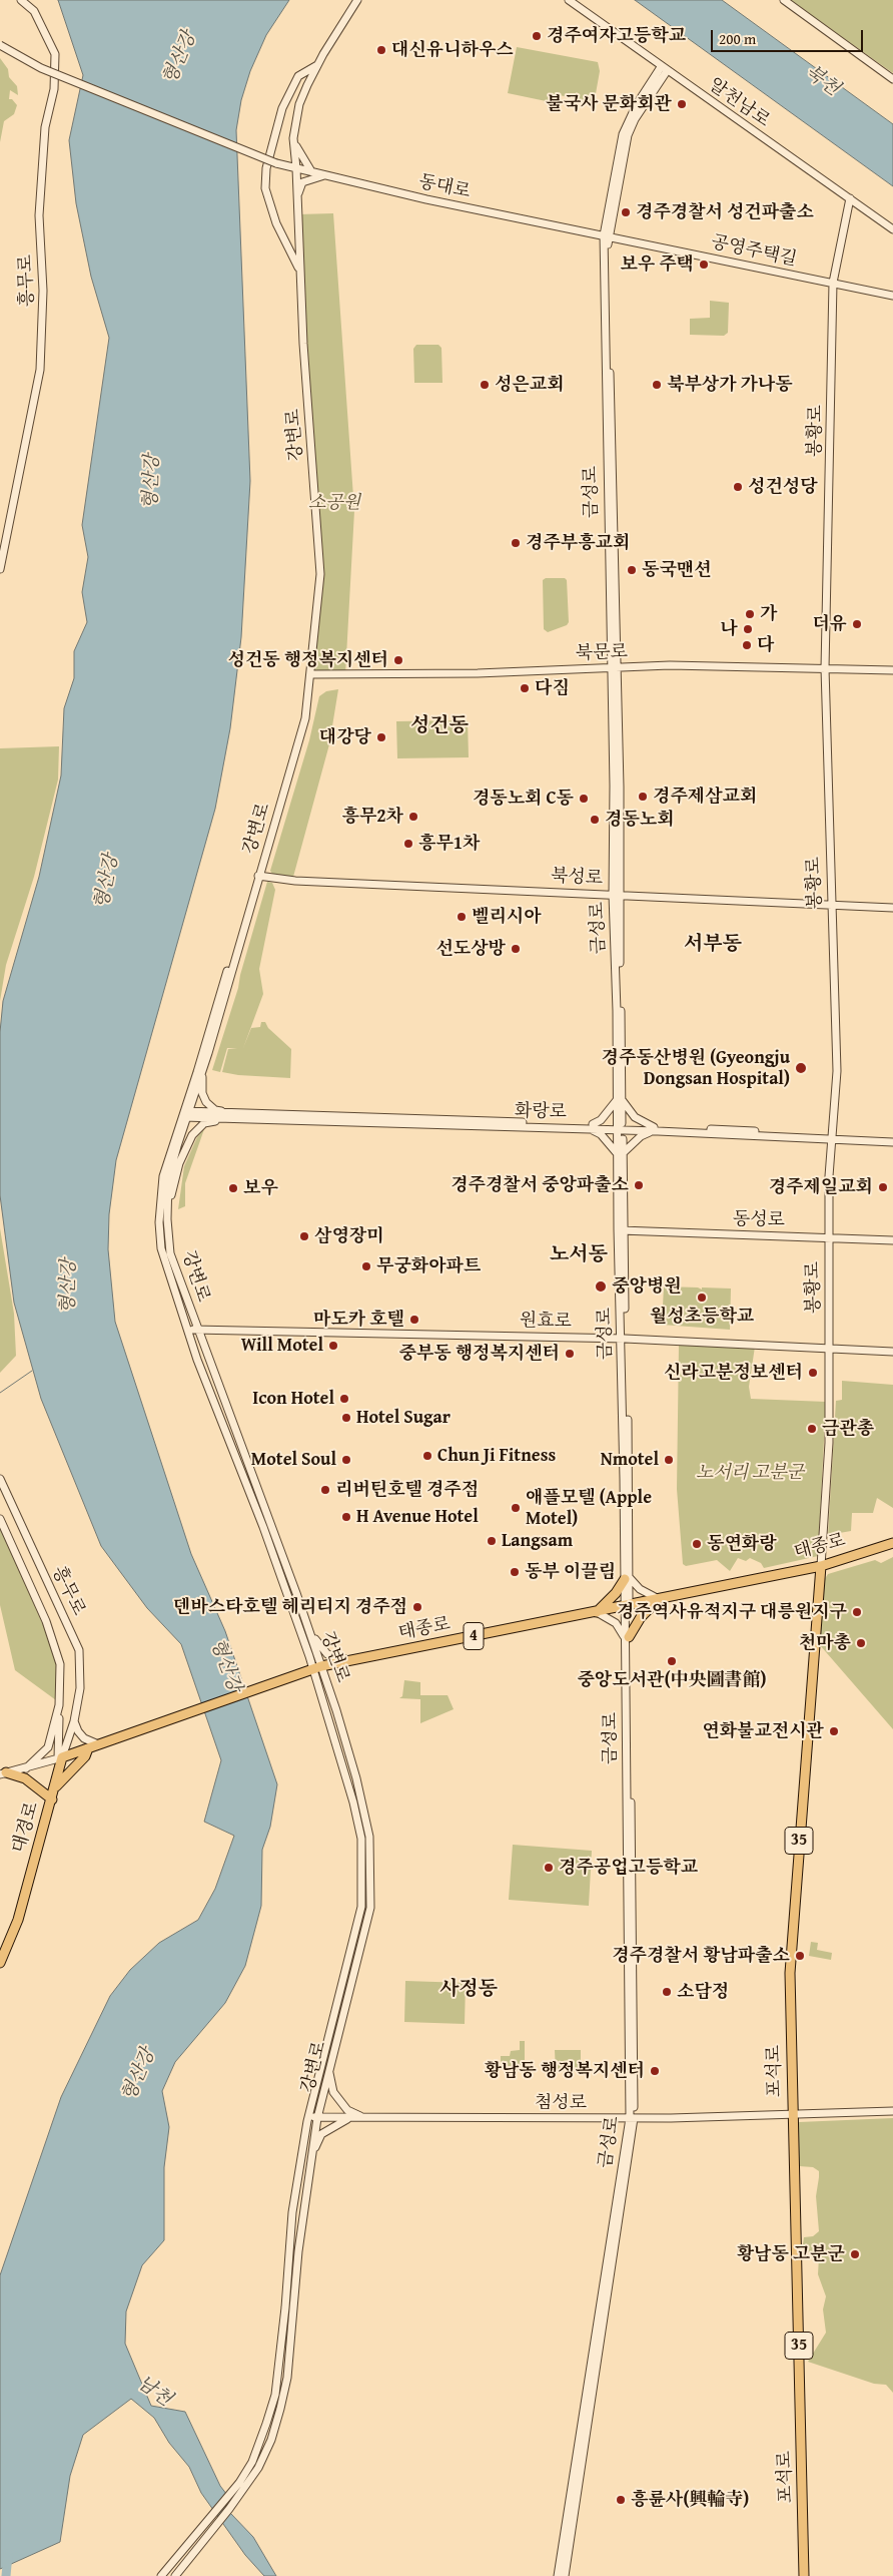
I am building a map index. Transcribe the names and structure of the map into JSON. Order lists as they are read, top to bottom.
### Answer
{
  "streets": {
    "main road": [
      "태종로",
      "4",
      "대경로",
      "35",
      "포석로"
    ],
    "street": [
      "알천남로",
      "동대로",
      "공영주택길",
      "흥무로",
      "봉황로",
      "강변로",
      "금성로",
      "북문로",
      "북성로",
      "화랑로",
      "동성로",
      "원효로",
      "첨성로"
    ]
  },
  "crossings": [
    ["알천남로", "봉황로"],
    ["알천남로", "금성로"],
    ["동대로", "공영주택길"],
    ["동대로", "강변로"],
    ["동대로", "금성로"],
    ["공영주택길", "봉황로"],
    ["공영주택길", "금성로"],
    ["흥무로", "태종로"],
    ["흥무로", "대경로"],
    ["봉황로", "북문로"],
    ["봉황로", "북성로"],
    ["봉황로", "화랑로"],
    ["봉황로", "동성로"],
    ["봉황로", "원효로"],
    ["봉황로", "태종로"],
    ["봉황로", "포석로"],
    ["강변로", "북문로"],
    ["강변로", "북성로"],
    ["강변로", "화랑로"],
    ["강변로", "원효로"],
    ["강변로", "태종로"],
    ["강변로", "첨성로"],
    ["금성로", "북문로"],
    ["금성로", "북성로"],
    ["금성로", "화랑로"],
    ["금성로", "동성로"],
    ["금성로", "원효로"],
    ["금성로", "태종로"],
    ["금성로", "첨성로"],
    ["태종로", "대경로"],
    ["태종로", "포석로"],
    ["포석로", "첨성로"]
  ],
  "districts": [
    "성건동",
    "서부동",
    "노서동",
    "사정동"
  ],
  "water": ["형산강", "북천", "남천"],
  "parks": ["소공원", "노서리 고분군"],
  "places": [
    "경주여자고등학교",
    "대신유니하우스",
    "불국사 문화회관",
    "경주경찰서 성건파출소",
    "보우 주택",
    "성은교회",
    "북부상가 가나동",
    "성건성당",
    "경주부흥교회",
    "동국맨션",
    "가",
    "더유",
    "나",
    "다",
    "성건동 행정복지센터",
    "다짐",
    "대강당",
    "경주제삼교회",
    "경동노회 C동",
    "흥무2차",
    "경동노회",
    "흥무1차",
    "벨리시아",
    "선도상방",
    "경주동산병원 (Gyeongju Dongsan Hospital)",
    "경주경찰서 중앙파출소",
    "경주제일교회",
    "보우",
    "삼영장미",
    "무궁화아파트",
    "중앙병원",
    "월성초등학교",
    "마도카 호텔",
    "Will Motel",
    "중부동 행정복지센터",
    "신라고분정보센터",
    "Icon Hotel",
    "Hotel Sugar",
    "금관총",
    "Chun Ji Fitness",
    "Motel Soul",
    "Nmotel",
    "리버틴호텔 경주점",
    "애플모텔 (Apple Motel)",
    "H Avenue Hotel",
    "Langsam",
    "동연화랑",
    "동부 이끌림",
    "덴바스타호텔 헤리티지 경주점",
    "경주역사유적지구 대릉원지구",
    "천마총",
    "중앙도서관(中央圖書館)",
    "연화불교전시관",
    "경주공업고등학교",
    "경주경찰서 황남파출소",
    "소담정",
    "황남동 행정복지센터",
    "황남동 고분군",
    "흥륜사(興輪寺)"
  ],
  "scale_bar": "200 m"
}
